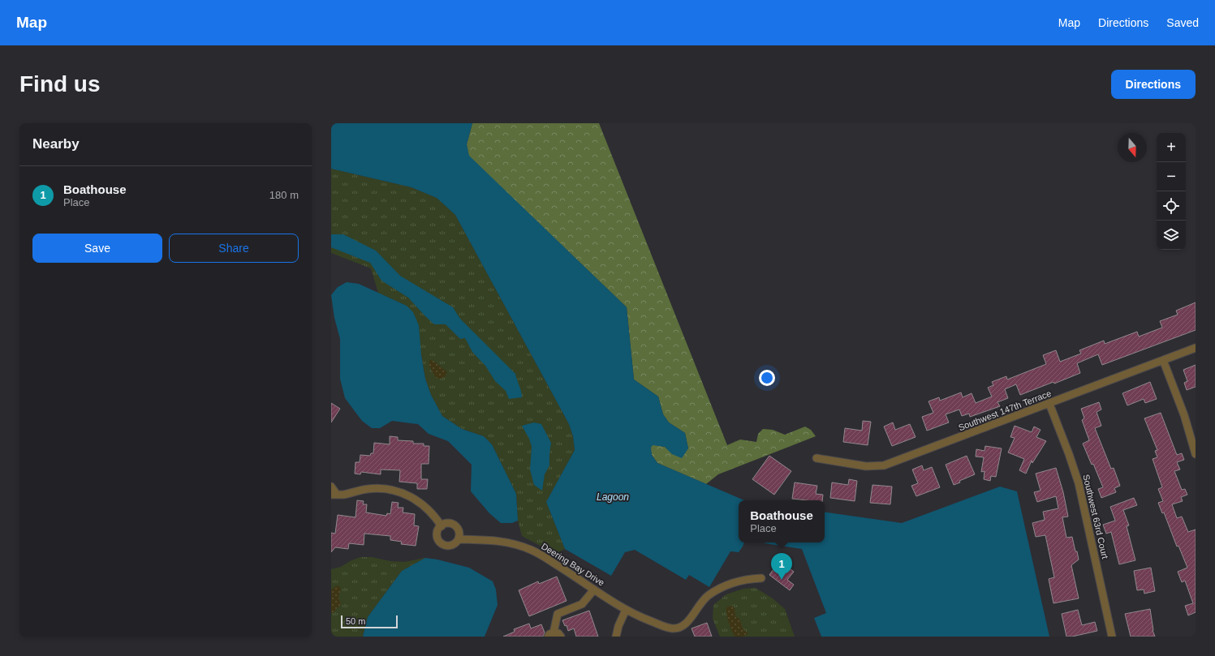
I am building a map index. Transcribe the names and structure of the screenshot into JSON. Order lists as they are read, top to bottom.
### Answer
{
  "streets": {
    "street": ["Southwest 147th Terrace", "Southwest 63rd Court", "Deering Bay Drive"]
  },
  "crossings": [
    ["Southwest 147th Terrace", "Southwest 63rd Court"]
  ],
  "water": ["Lagoon"],
  "scale_bar": "50 m",
  "north": "bottom",
  "page": {
    "header": "Map",
    "nav": ["Map", "Directions", "Saved"],
    "buttons": [
      "Directions",
      ["Save", "Share"]
    ],
    "title": "Find us",
    "heading": "Nearby",
    "map_buttons": ["+", "−"],
    "list": [
      {
        "mark": "1",
        "name": "Boathouse",
        "note": "Place",
        "value": "180 m"
      }
    ],
    "popup": ["Boathouse", "Place"],
    "pins": "1",
    "scale": "50 m"
  }
}
